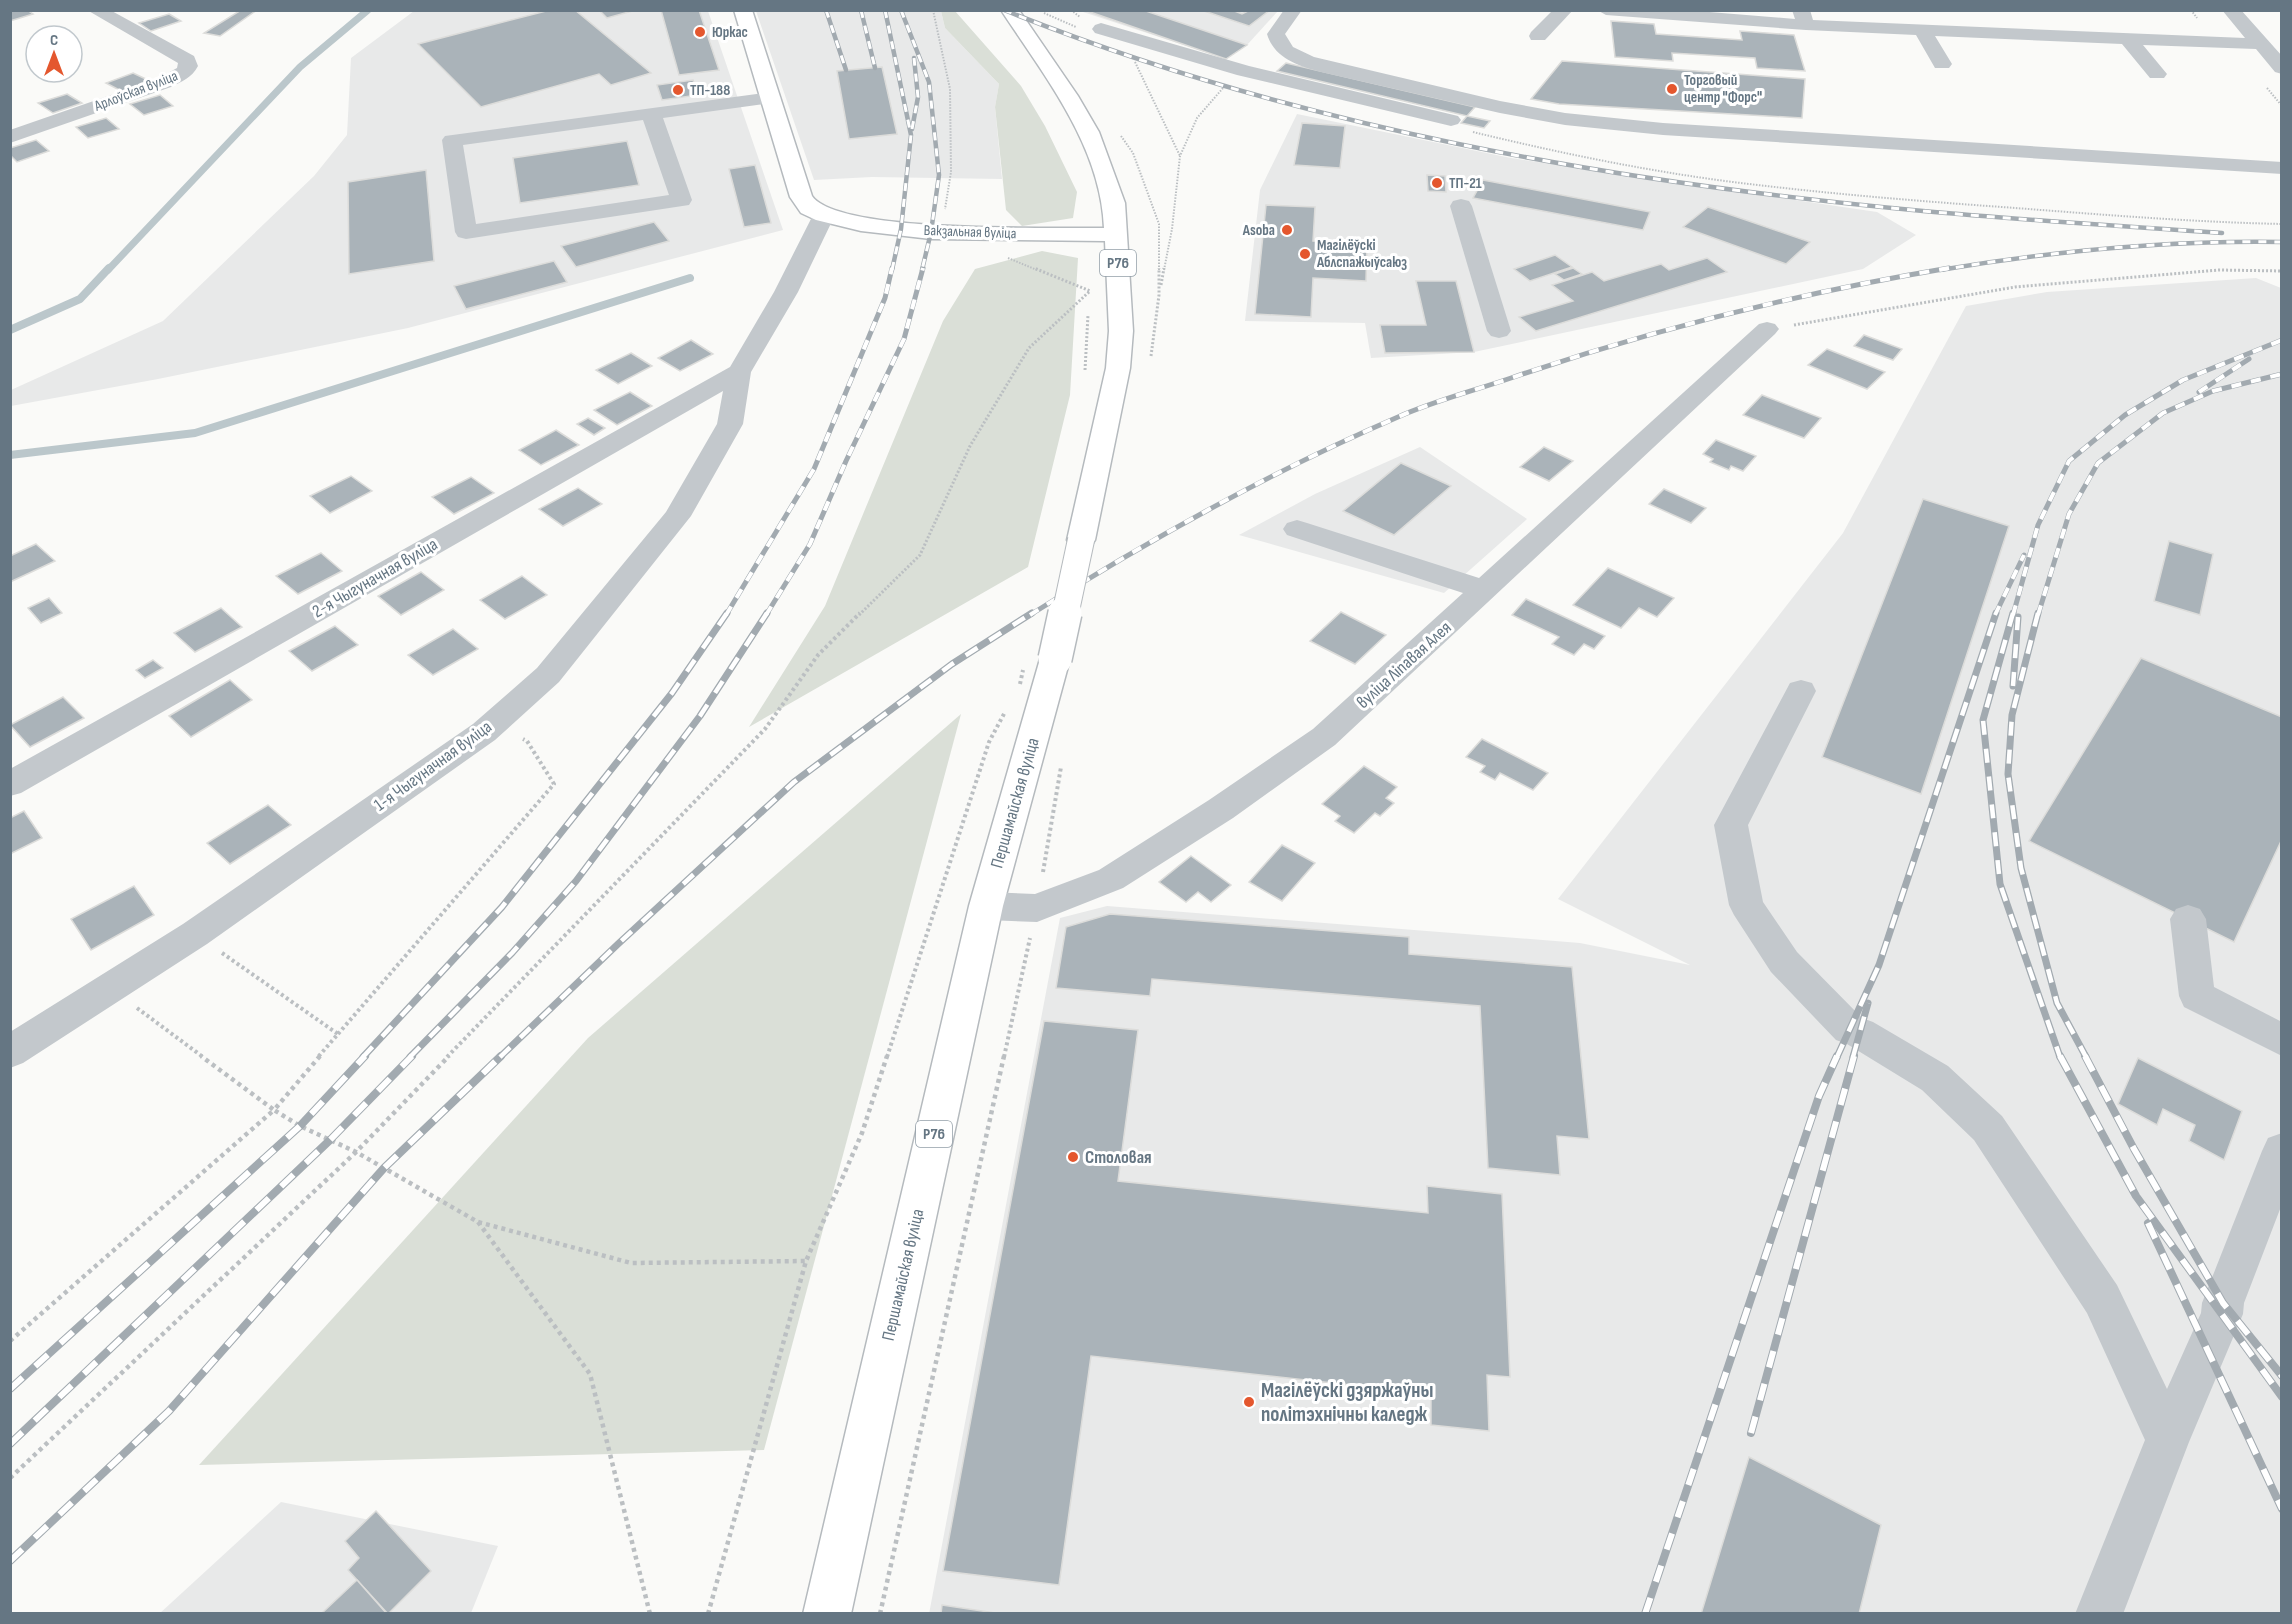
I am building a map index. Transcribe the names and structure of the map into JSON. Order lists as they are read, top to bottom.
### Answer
{
  "streets": {
    "main road": ["Вакзальная вуліца", "Р76", "Першамайская вуліца"],
    "street": [
      "Арлоўская вуліца",
      "2-я Чыгуначная вуліца",
      "вуліца Ліпавая Алея",
      "1-я Чыгуначная вуліца"
    ]
  },
  "crossings": [
    ["Вакзальная вуліца", "Першамайская вуліца"],
    ["2-я Чыгуначная вуліца", "1-я Чыгуначная вуліца"],
    ["вуліца Ліпавая Алея", "Першамайская вуліца"]
  ],
  "places": [
    "Юркас",
    "Торговый центр \"Форс\"",
    "ТП-188",
    "ТП-21",
    "Asoba",
    "Магілёўскі Аблспажыўсаюз",
    "Столовая",
    "Магілёўскі дзяржаўны політэхнічны каледж"
  ],
  "north": "top"
}
